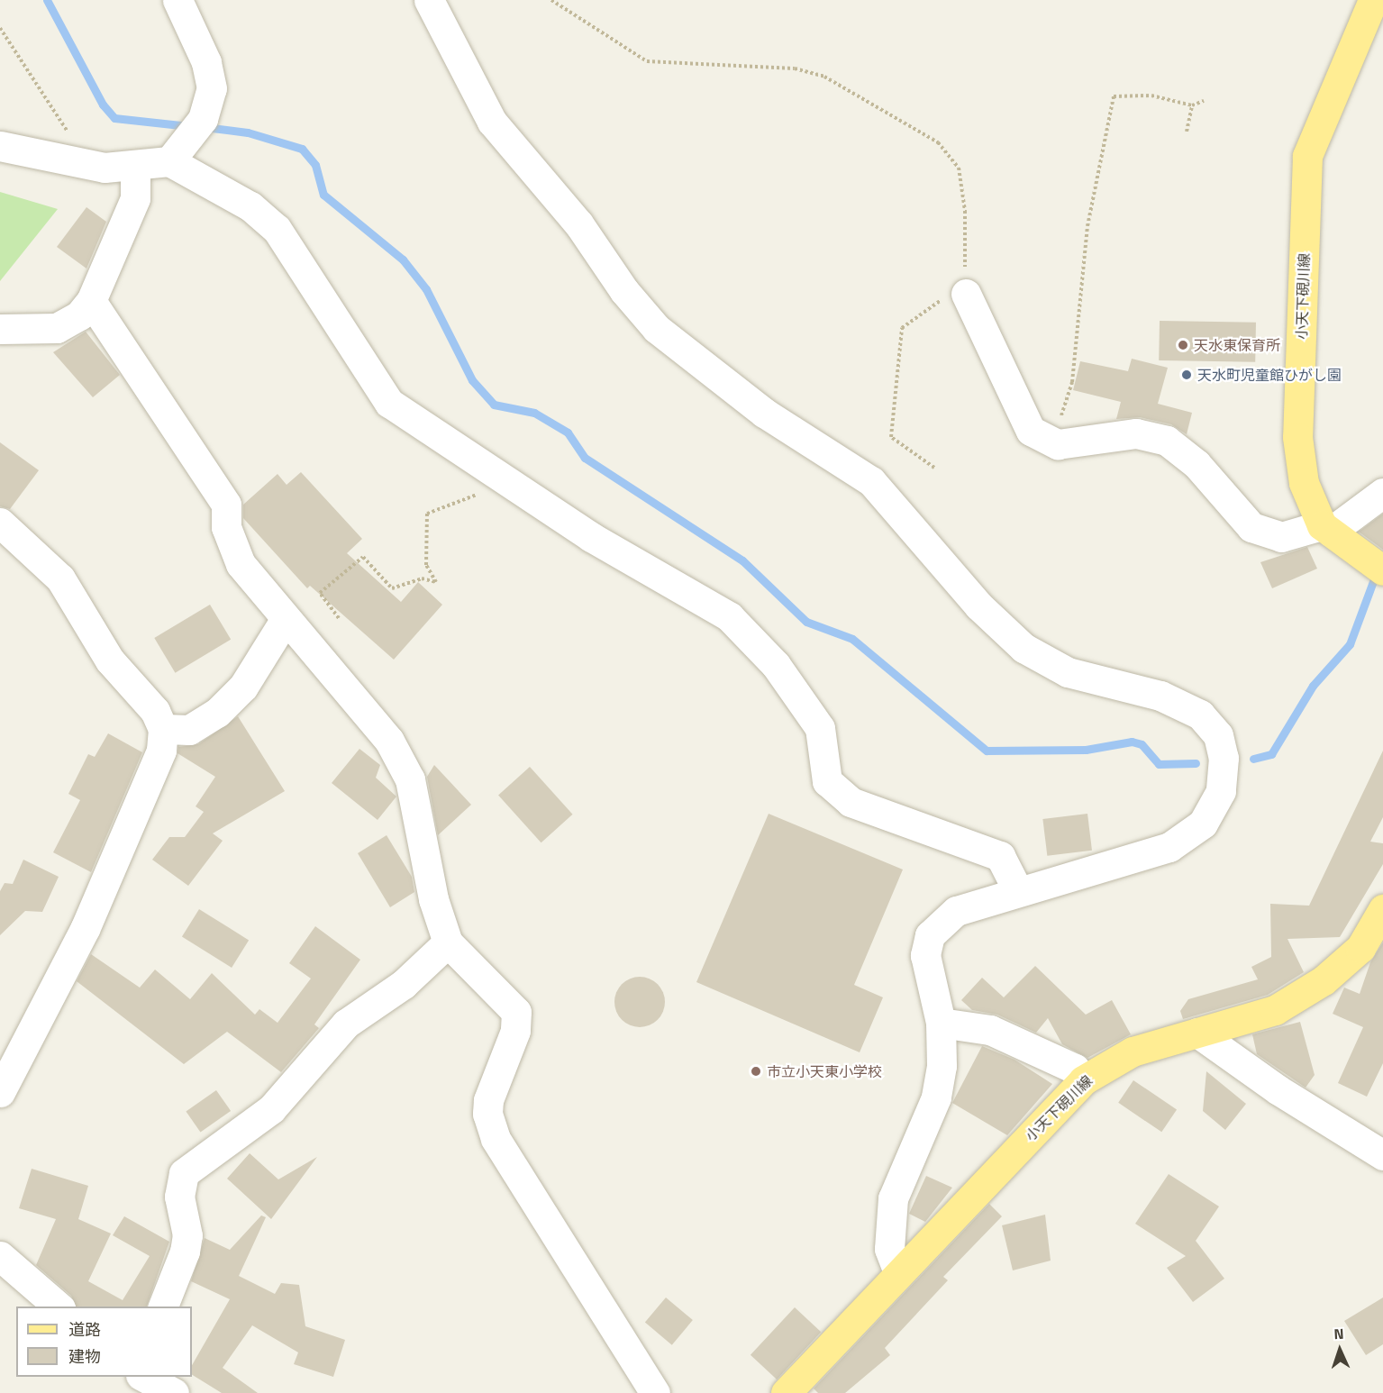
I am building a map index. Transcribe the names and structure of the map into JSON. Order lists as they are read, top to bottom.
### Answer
{
  "streets": {
    "main road": ["小天下硯川線"]
  },
  "places": ["天水東保育所", "天水町児童館ひがし園", "市立小天東小学校"],
  "legend": ["道路", "建物"],
  "north": "top"
}
